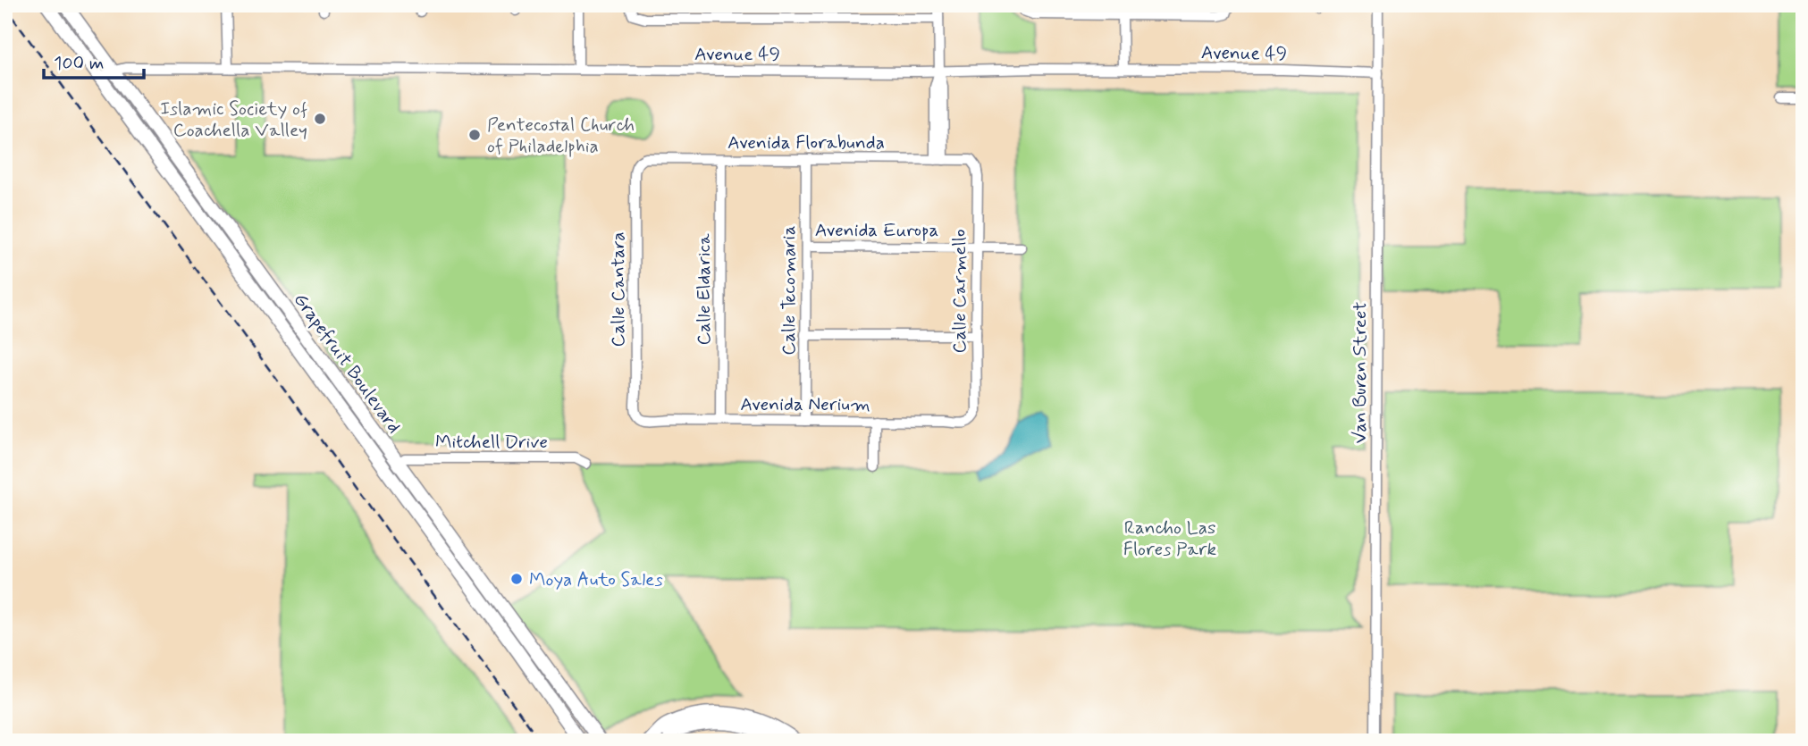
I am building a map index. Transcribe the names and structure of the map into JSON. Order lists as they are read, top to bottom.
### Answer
{
  "streets": {
    "main road": ["Grapefruit Boulevard"],
    "street": [
      "Avenue 49",
      "Avenida Florabunda",
      "Avenida Europa",
      "Calle Cantara",
      "Calle Eldarica",
      "Calle Tecomaria",
      "Calle Carmello",
      "Van Buren Street",
      "Avenida Nerium",
      "Mitchell Drive"
    ]
  },
  "crossings": [
    ["Avenue 49", "Grapefruit Boulevard"],
    ["Avenue 49", "Van Buren Street"],
    ["Avenida Florabunda", "Calle Cantara"],
    ["Avenida Florabunda", "Calle Eldarica"],
    ["Avenida Florabunda", "Calle Tecomaria"],
    ["Avenida Florabunda", "Calle Carmello"],
    ["Avenida Europa", "Calle Tecomaria"],
    ["Avenida Europa", "Calle Carmello"],
    ["Calle Cantara", "Avenida Nerium"],
    ["Calle Eldarica", "Avenida Nerium"],
    ["Calle Tecomaria", "Avenida Nerium"],
    ["Calle Carmello", "Avenida Nerium"],
    ["Grapefruit Boulevard", "Mitchell Drive"]
  ],
  "parks": ["Rancho Las Flores Park"],
  "places": ["Islamic Society of Coachella Valley", "Pentecostal Church of Philadelphia", "Moya Auto Sales"],
  "scale_bar": "100 m"
}
